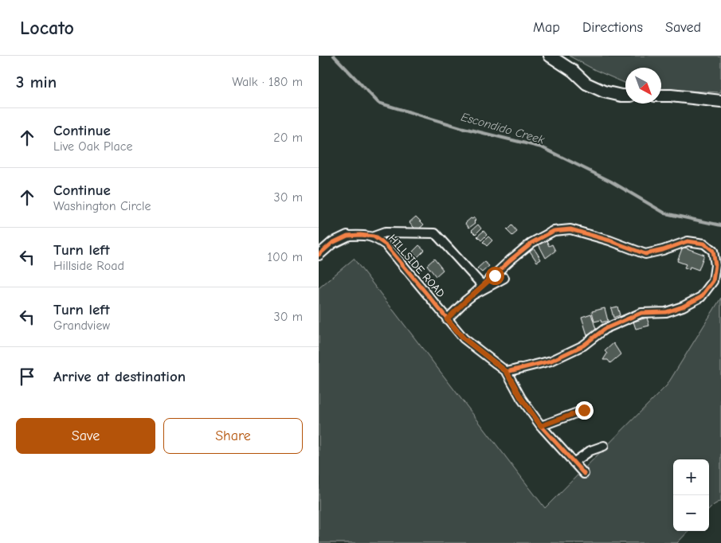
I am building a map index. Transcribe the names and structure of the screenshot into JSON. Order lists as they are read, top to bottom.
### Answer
{
  "streets": {
    "street": ["HILLSIDE ROAD"]
  },
  "water": ["Escondido Creek"],
  "north": "bottom right",
  "page": {
    "header": "Locato",
    "nav": ["Map", "Directions", "Saved"],
    "heading": ["3 min", "Walk · 180 m"],
    "list": [
      ["Continue", "Live Oak Place", "20 m"],
      ["Continue", "Washington Circle", "30 m"],
      ["Turn left", "Hillside Road", "100 m"],
      ["Turn left", "Grandview", "30 m"],
      "Arrive at destination"
    ],
    "buttons": ["Save", "Share"],
    "map_buttons": ["+", "−"]
  }
}
